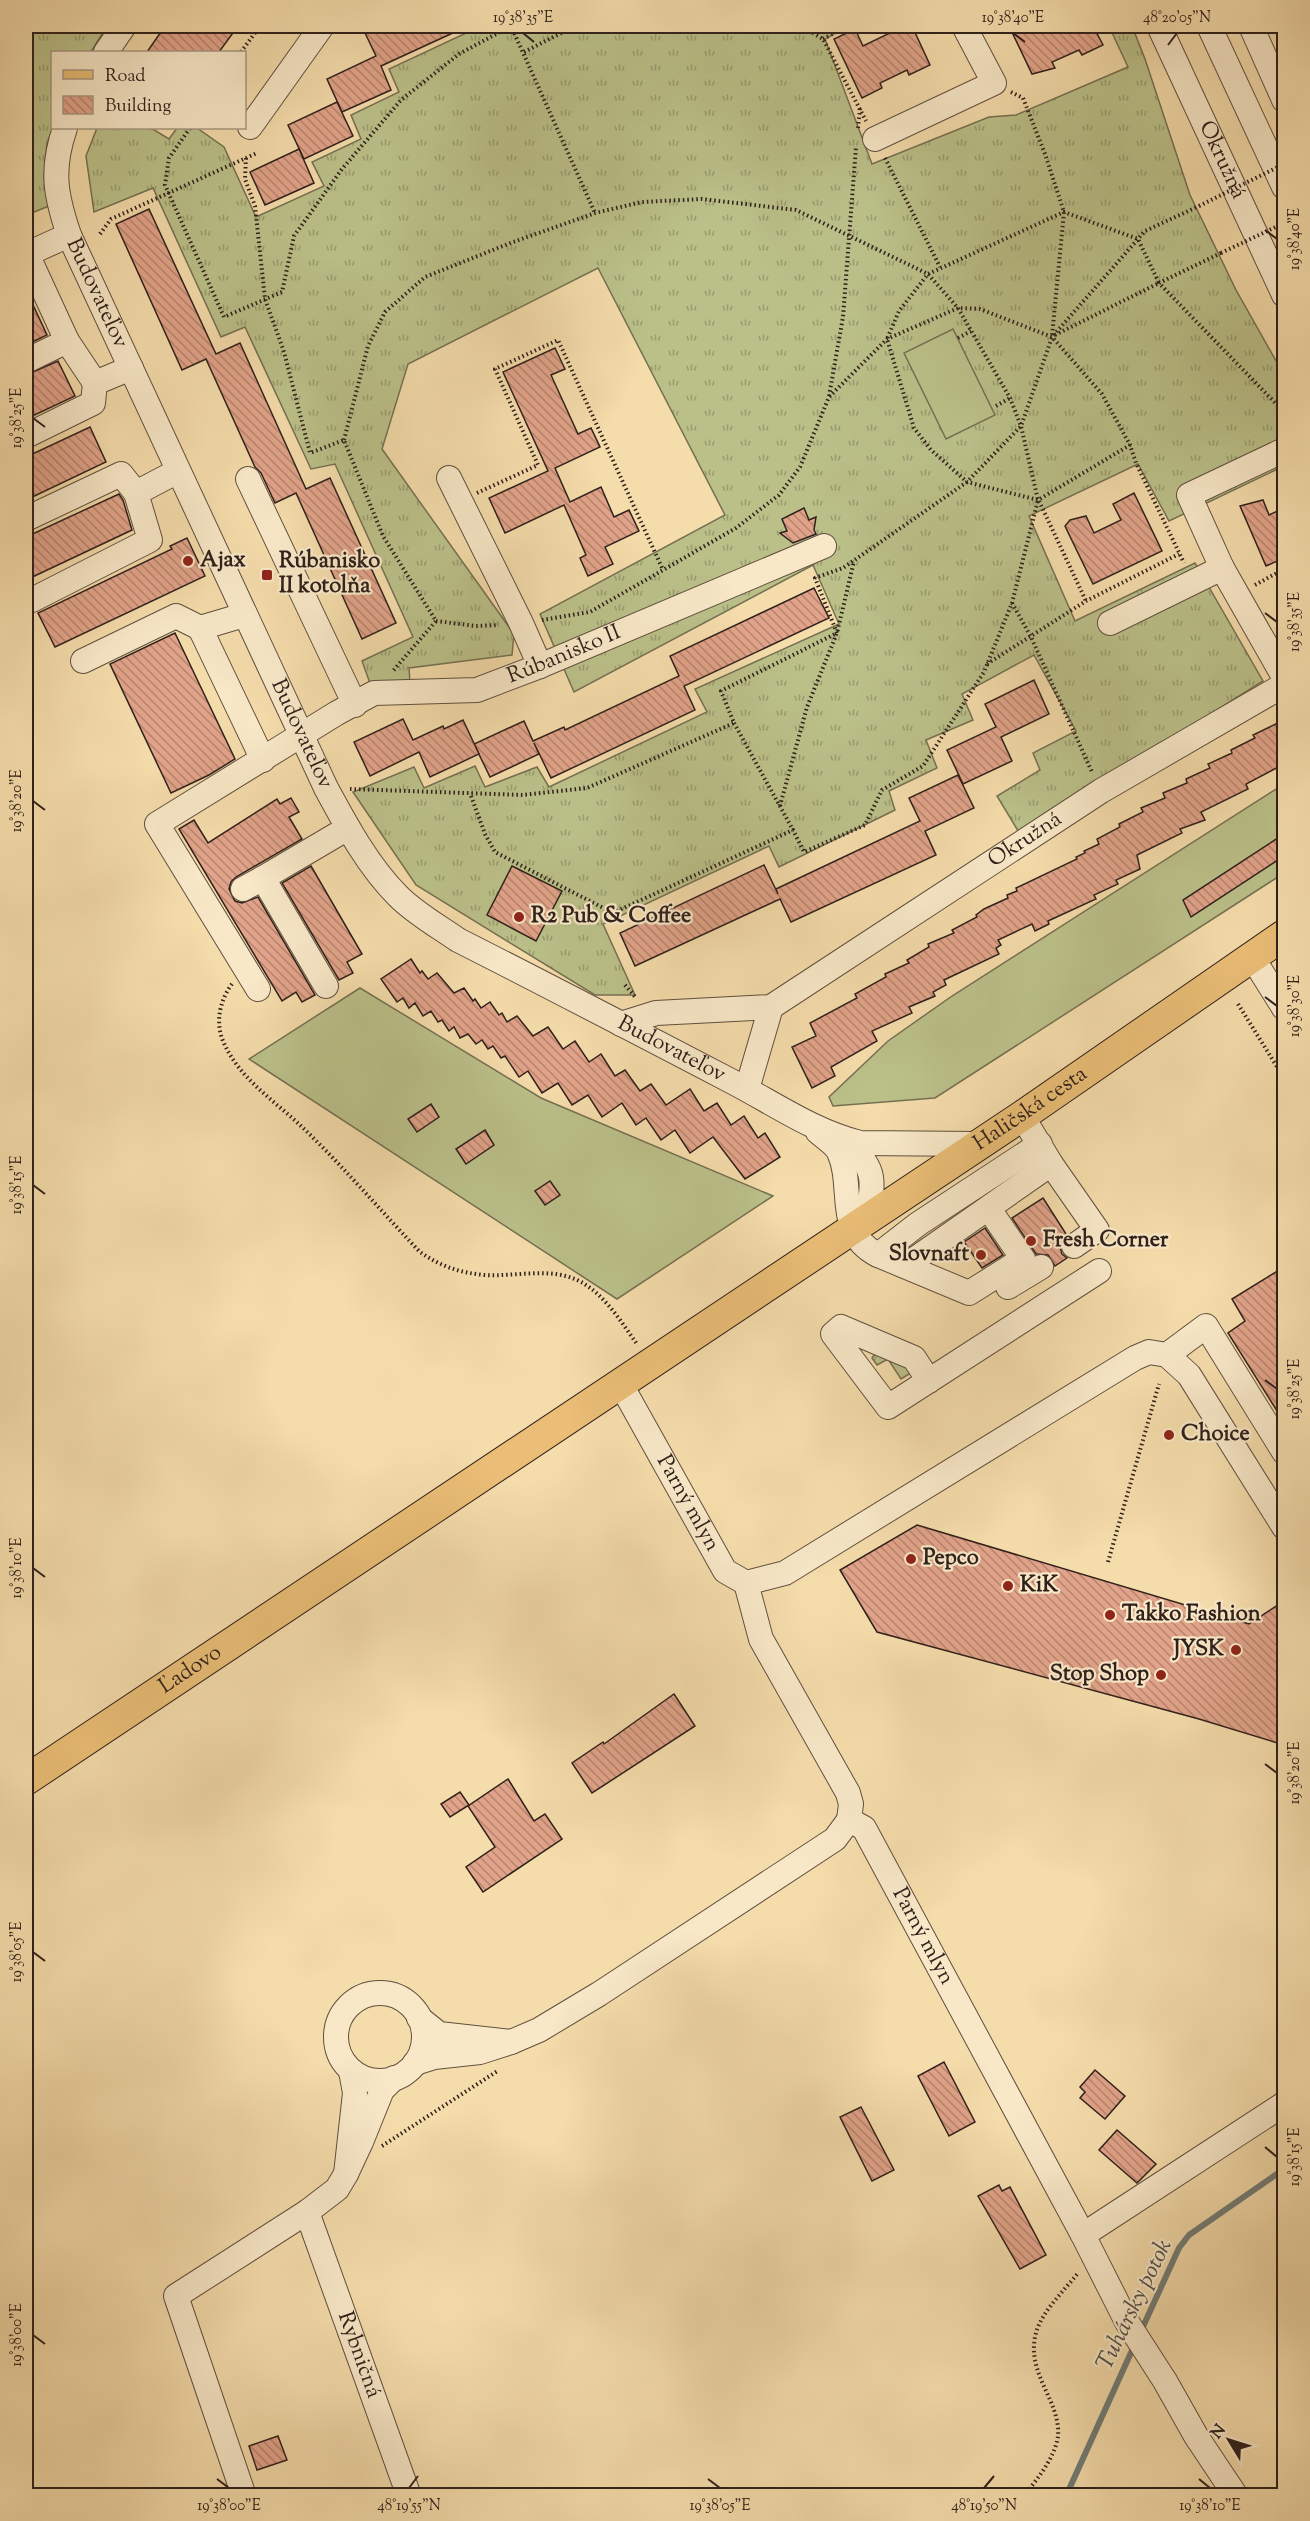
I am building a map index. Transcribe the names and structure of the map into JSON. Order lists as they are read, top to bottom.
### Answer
{
  "streets": {
    "main road": ["Haličská cesta", "Ľadovo"],
    "street": [
      "Okružná",
      "Budovateľov",
      "Rúbanisko II",
      "Parný mlyn",
      "Rybničná"
    ]
  },
  "crossings": [
    ["Budovateľov", "Rúbanisko II"],
    ["Budovateľov", "Haličská cesta"],
    ["Haličská cesta", "Parný mlyn"],
    ["Haličská cesta", "Ľadovo"],
    ["Parný mlyn", "Ľadovo"]
  ],
  "water": ["Tuhársky potok"],
  "places": {
    "other": [
      "Ajax",
      "R2 Pub & Coffee",
      "Fresh Corner",
      "Slovnaft",
      "Choice",
      "Pepco",
      "KiK",
      "Takko Fashion",
      "JYSK",
      "Stop Shop"
    ],
    "transit": ["Rúbanisko II kotolňa"]
  },
  "legend": ["Road", "Building"],
  "north": "top left",
  "coordinates": [
    "19°38'35\"E",
    "19°38'40\"E",
    "48°20'05\"N",
    "19°38'25\"E",
    "19°38'20\"E",
    "19°38'30\"E",
    "19°38'15\"E",
    "19°38'10\"E",
    "19°38'05\"E",
    "19°38'00\"E",
    "48°19'55\"N",
    "48°19'50\"N"
  ]
}
